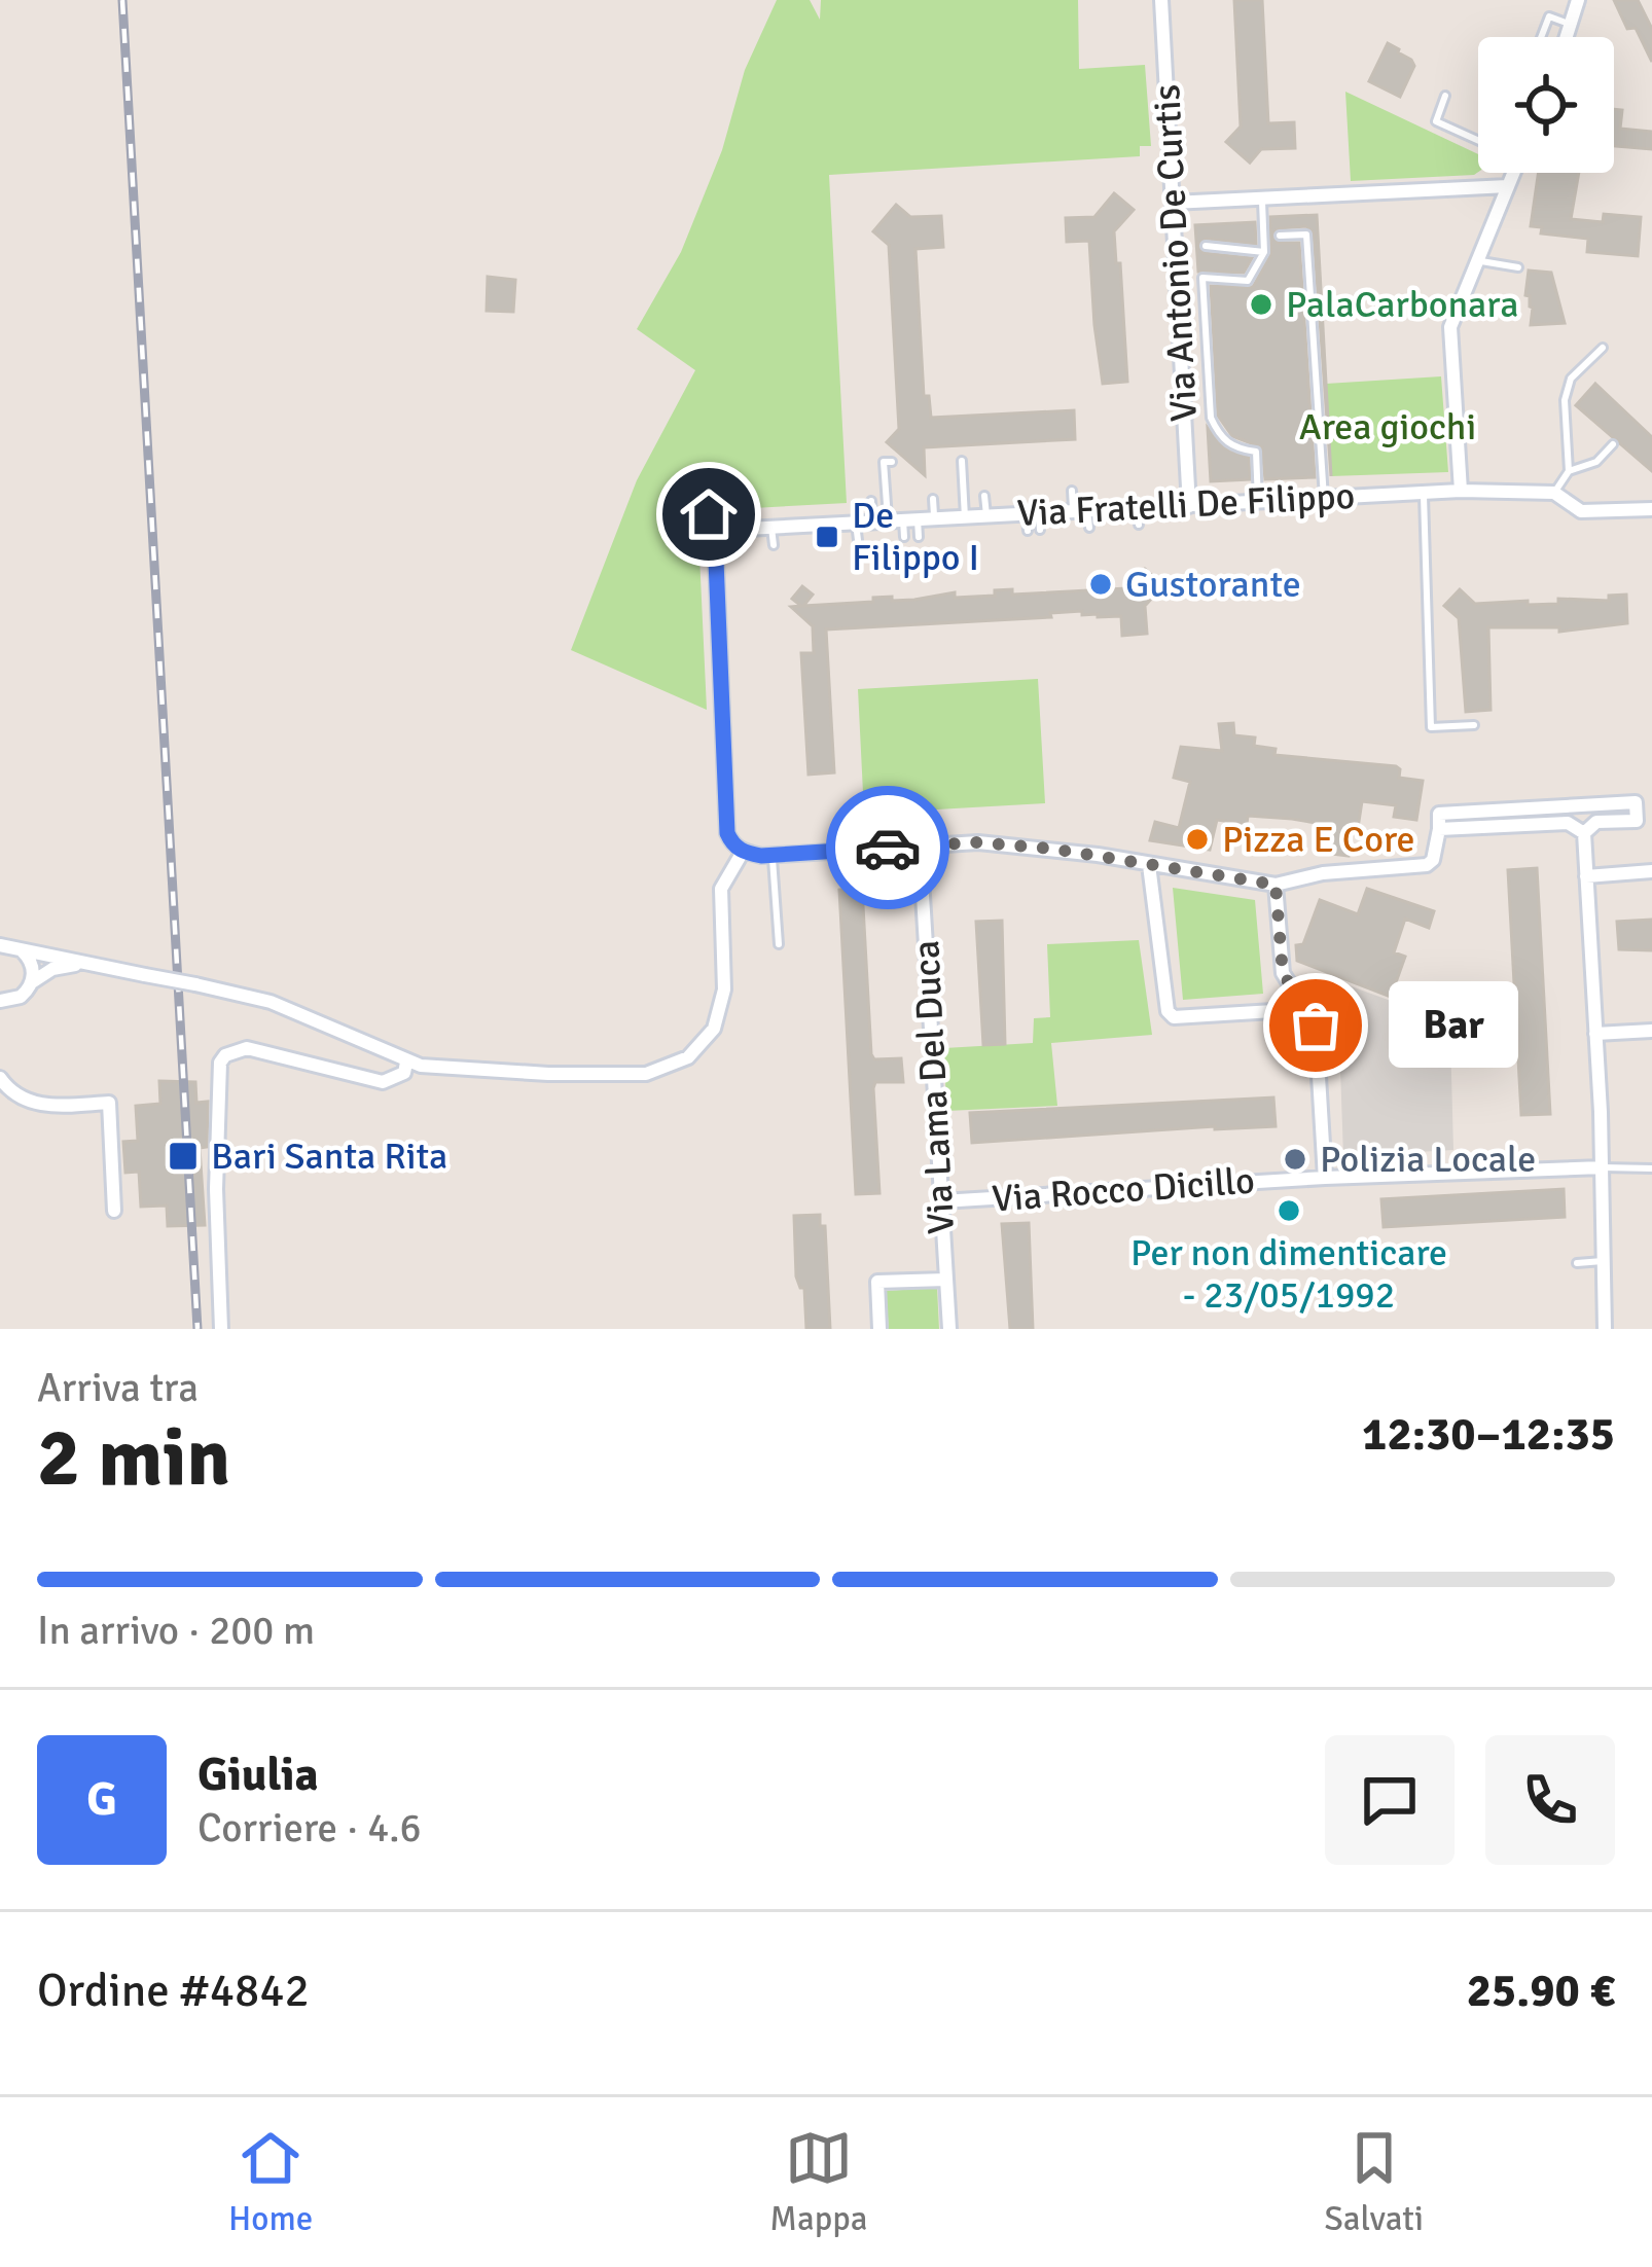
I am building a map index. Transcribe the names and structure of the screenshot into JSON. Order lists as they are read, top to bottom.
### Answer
{
  "streets": {
    "street": [
      "Via Antonio De Curtis",
      "Via Fratelli De Filippo",
      "Via Lama Del Duca",
      "Via Rocco Dicillo"
    ]
  },
  "crossings": [
    ["Via Antonio De Curtis", "Via Fratelli De Filippo"],
    ["Via Lama Del Duca", "Via Rocco Dicillo"]
  ],
  "parks": ["Area giochi"],
  "places": {
    "other": [
      "PalaCarbonara",
      "Gustorante",
      "Pizza E Core",
      "Bar",
      "Polizia Locale",
      "Per non dimenticare - 23/05/1992"
    ],
    "transit": ["De Filippo I", "Bari Santa Rita"]
  },
  "page": {
    "bubble": "Bar",
    "heading": ["2 min", "Arriva tra", "12:30–12:35"],
    "panel": [
      "Giulia",
      "Corriere · 4.6",
      "Ordine #4842",
      "25.90 €"
    ],
    "bar": "In arrivo · 200 m",
    "round": "G",
    "tabs": ["Home", "Mappa", "Salvati"]
  }
}
